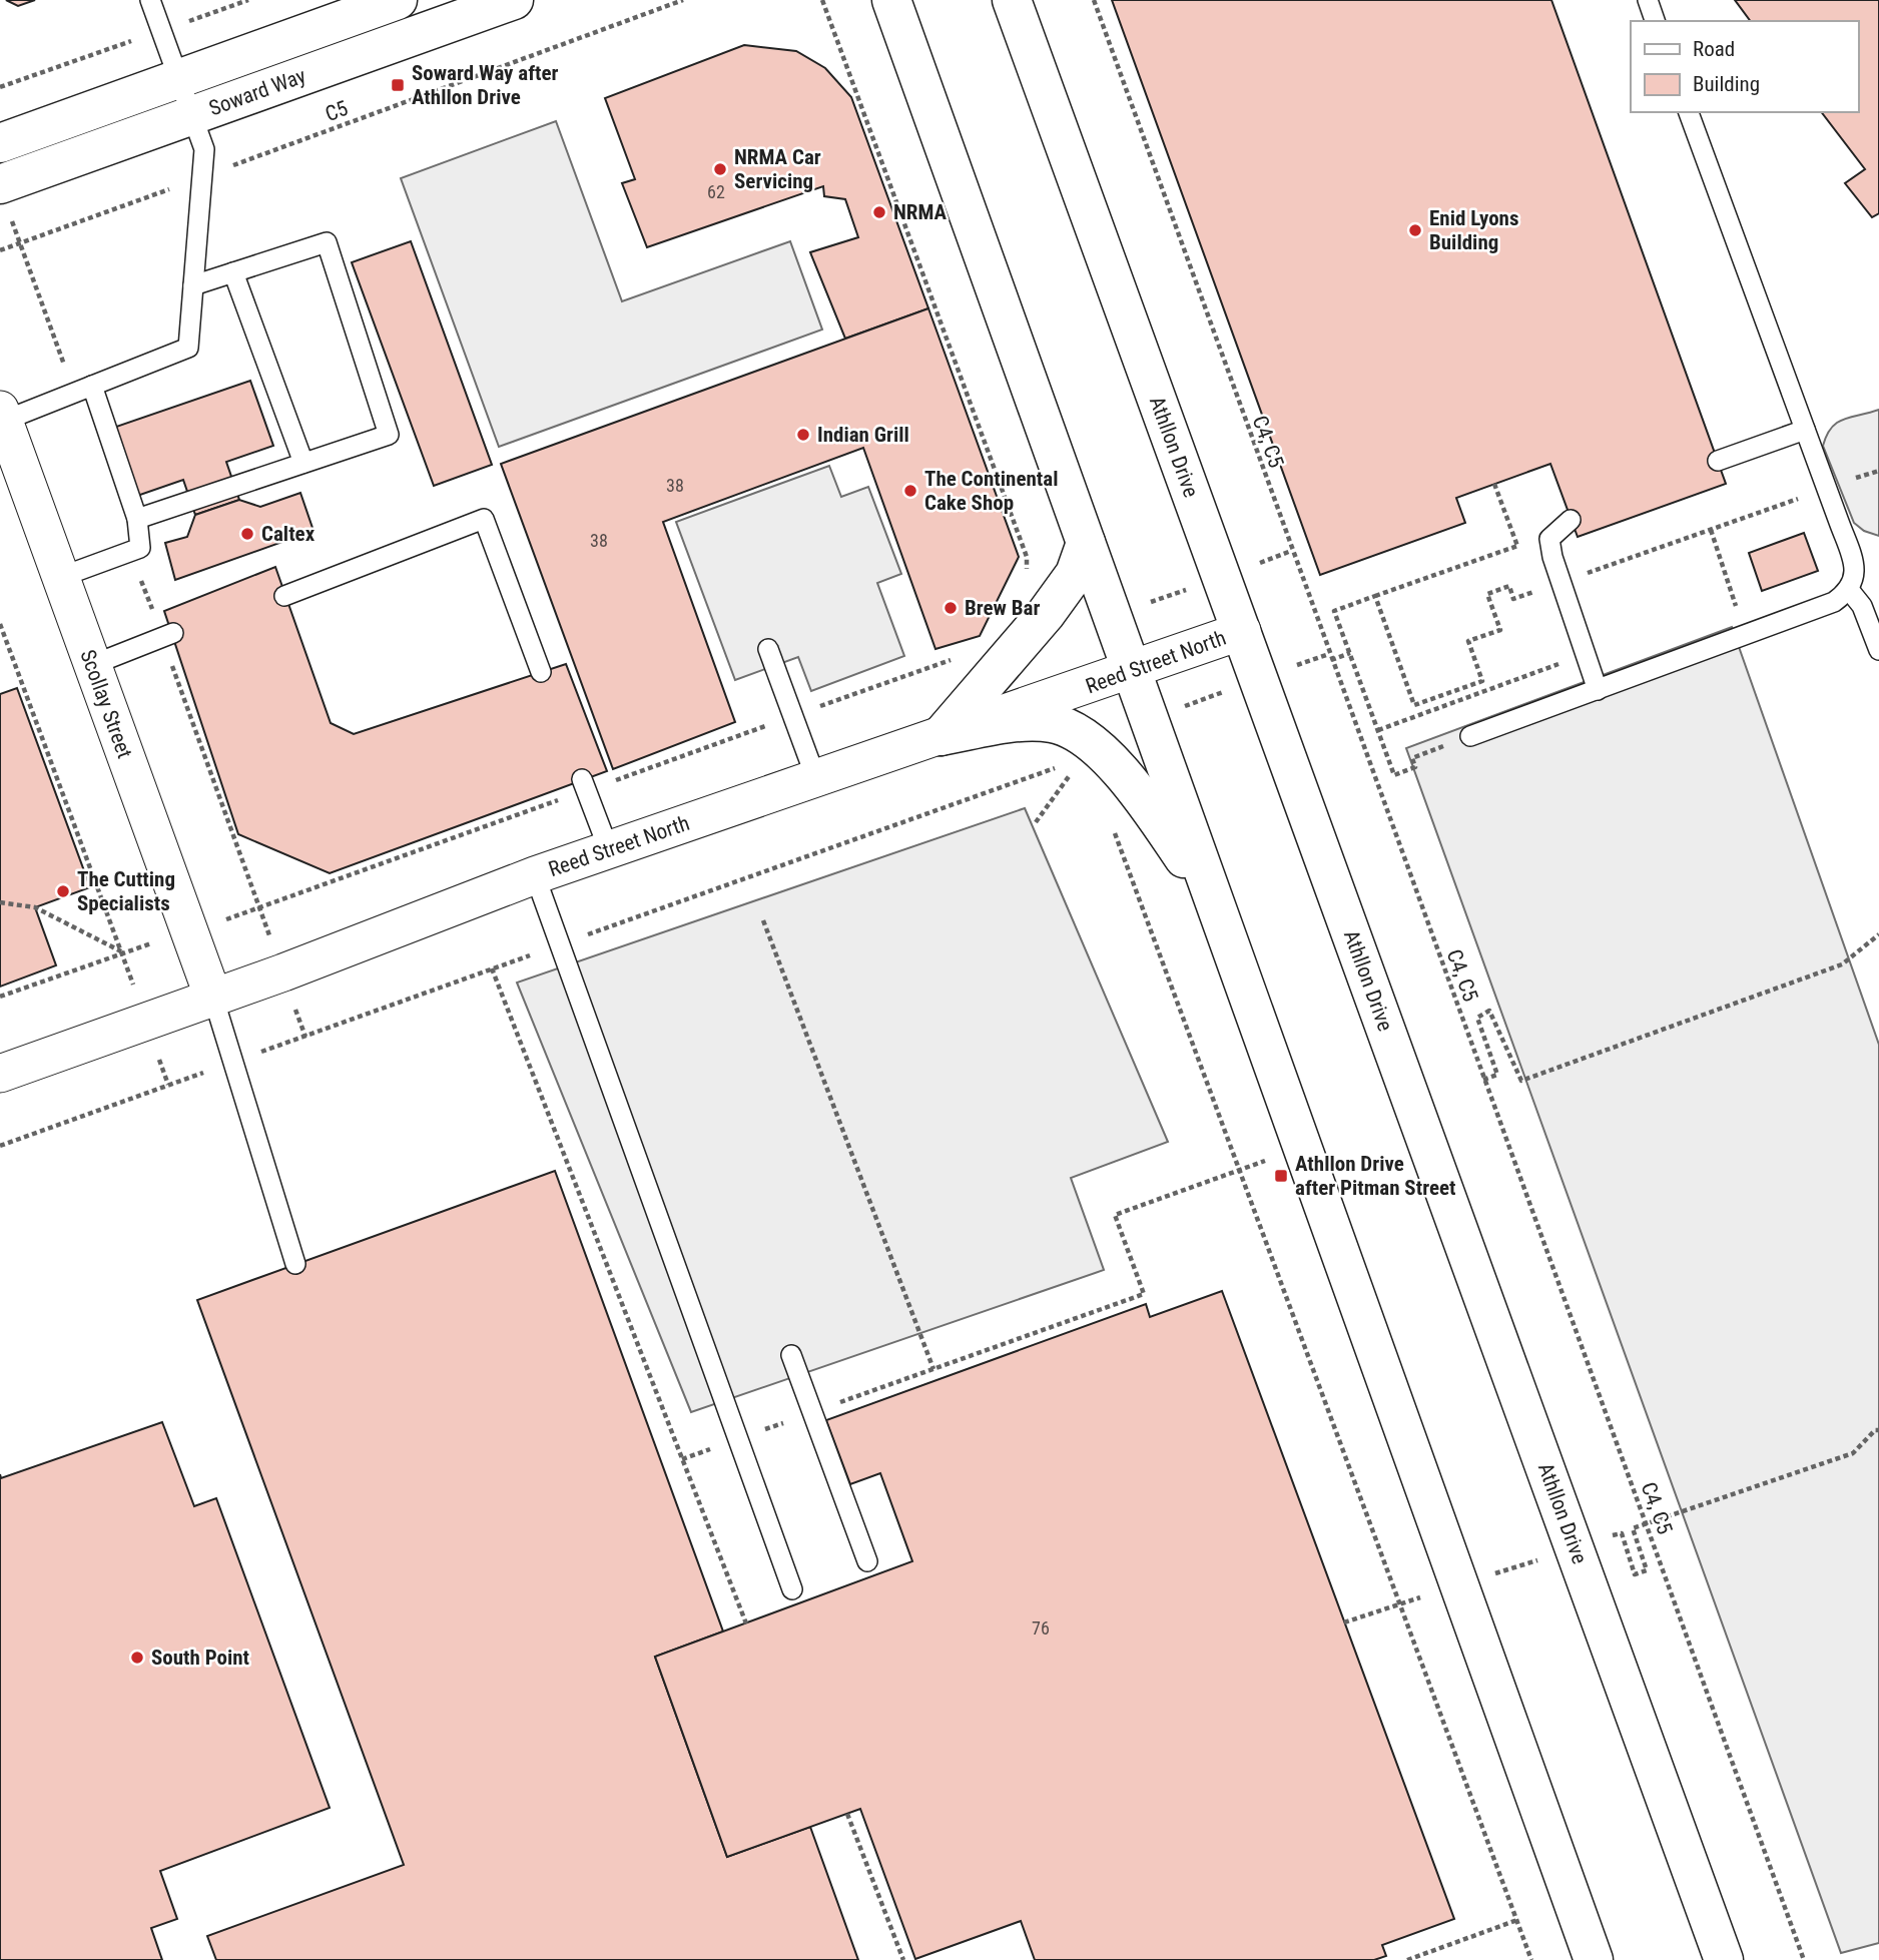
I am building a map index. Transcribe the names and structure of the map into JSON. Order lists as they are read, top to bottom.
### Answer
{
  "streets": {
    "main road": ["Soward Way", "Athllon Drive"],
    "street": ["Reed Street North", "Scollay Street"],
    "path": ["C5", "C4, C5"]
  },
  "crossings": [
    ["Athllon Drive", "Reed Street North"],
    ["Reed Street North", "Scollay Street"]
  ],
  "places": {
    "transit": ["Soward Way after Athllon Drive", "Athllon Drive after Pitman Street"],
    "other": [
      "NRMA Car Servicing",
      "NRMA",
      "Enid Lyons Building",
      "Indian Grill",
      "The Continental Cake Shop",
      "Caltex",
      "Brew Bar",
      "The Cutting Specialists",
      "South Point"
    ]
  },
  "house_numbers": [
    "62",
    "38",
    "38",
    "76"
  ],
  "legend": ["Road", "Building"]
}
